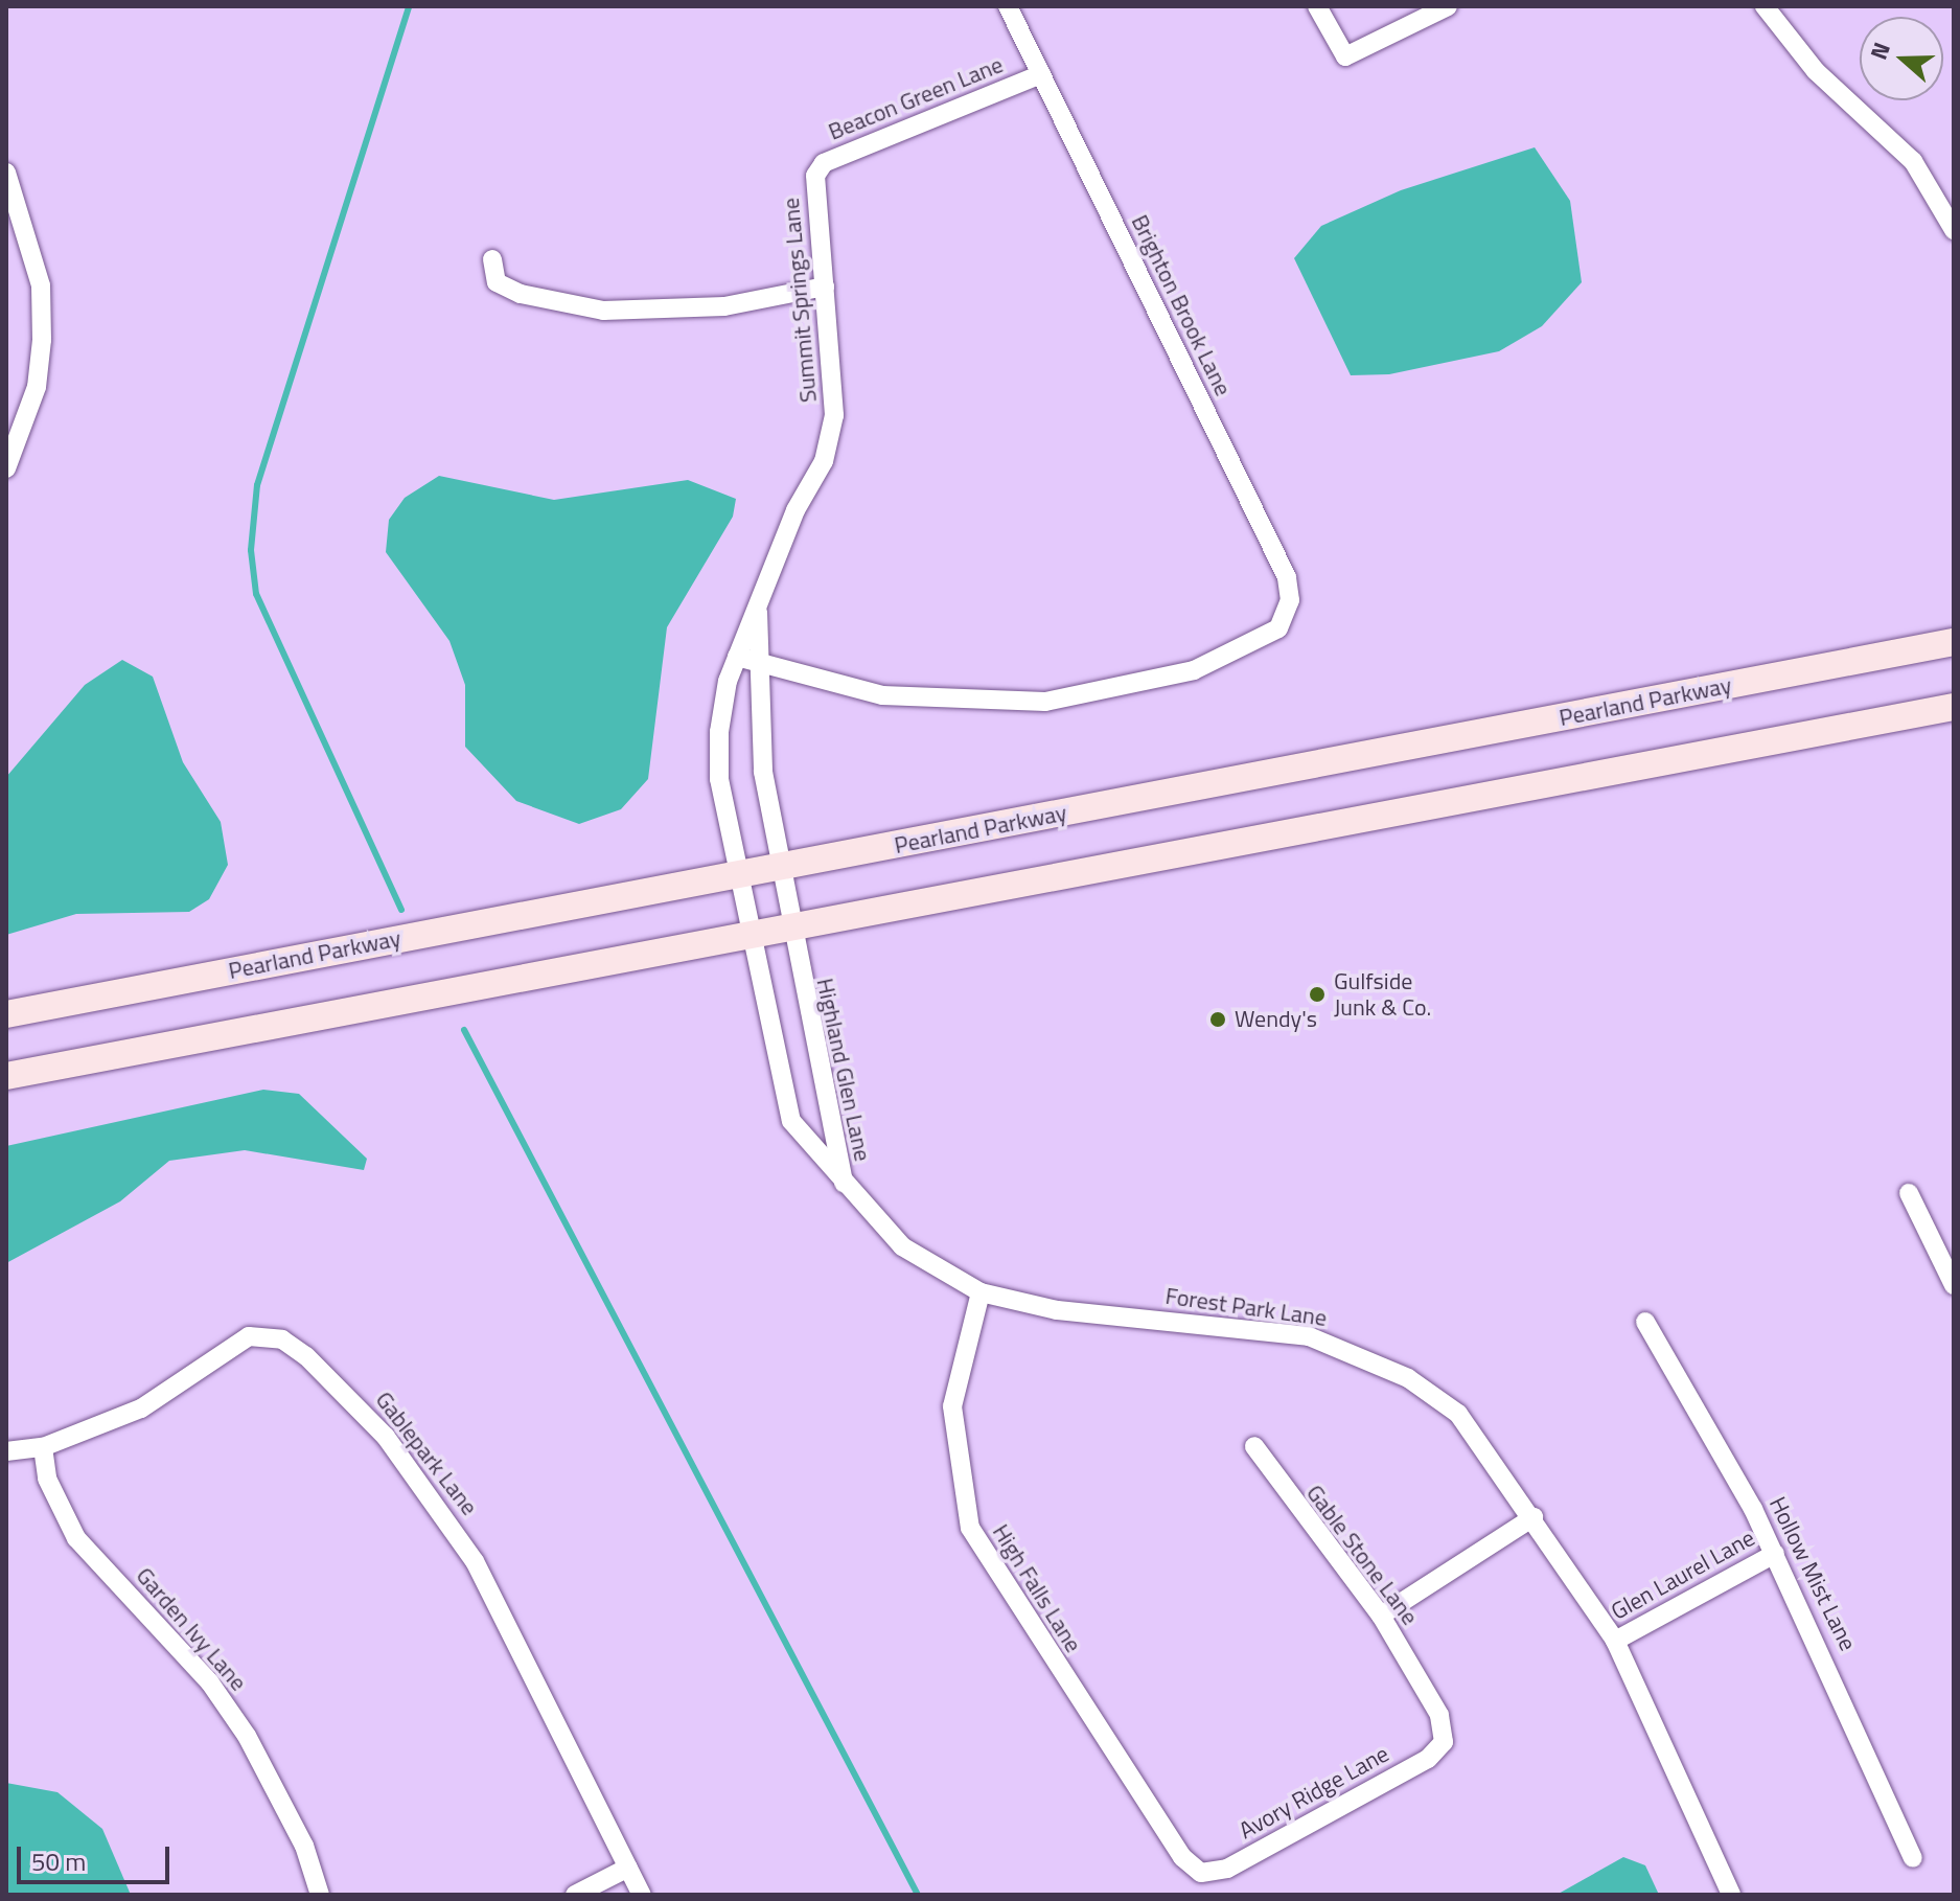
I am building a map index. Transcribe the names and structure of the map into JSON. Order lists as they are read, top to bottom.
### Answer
{
  "streets": {
    "main road": ["Pearland Parkway"],
    "street": [
      "Beacon Green Lane",
      "Summit Springs Lane",
      "Brighton Brook Lane",
      "Highland Glen Lane",
      "Forest Park Lane",
      "Gablepark Lane",
      "Gable Stone Lane",
      "Hollow Mist Lane",
      "Glen Laurel Lane",
      "High Falls Lane",
      "Garden Ivy Lane",
      "Avory Ridge Lane"
    ]
  },
  "crossings": [
    ["Beacon Green Lane", "Summit Springs Lane"],
    ["Beacon Green Lane", "Brighton Brook Lane"],
    ["Summit Springs Lane", "Brighton Brook Lane"],
    ["Summit Springs Lane", "Pearland Parkway"],
    ["Summit Springs Lane", "Highland Glen Lane"],
    ["Pearland Parkway", "Highland Glen Lane"],
    ["Highland Glen Lane", "Forest Park Lane"],
    ["Forest Park Lane", "Glen Laurel Lane"],
    ["Forest Park Lane", "High Falls Lane"],
    ["Gablepark Lane", "Garden Ivy Lane"],
    ["Gable Stone Lane", "Avory Ridge Lane"],
    ["Hollow Mist Lane", "Glen Laurel Lane"],
    ["High Falls Lane", "Avory Ridge Lane"]
  ],
  "places": ["Gulfside Junk & Co.", "Wendy's"],
  "scale_bar": "50 m",
  "north": "left"
}
